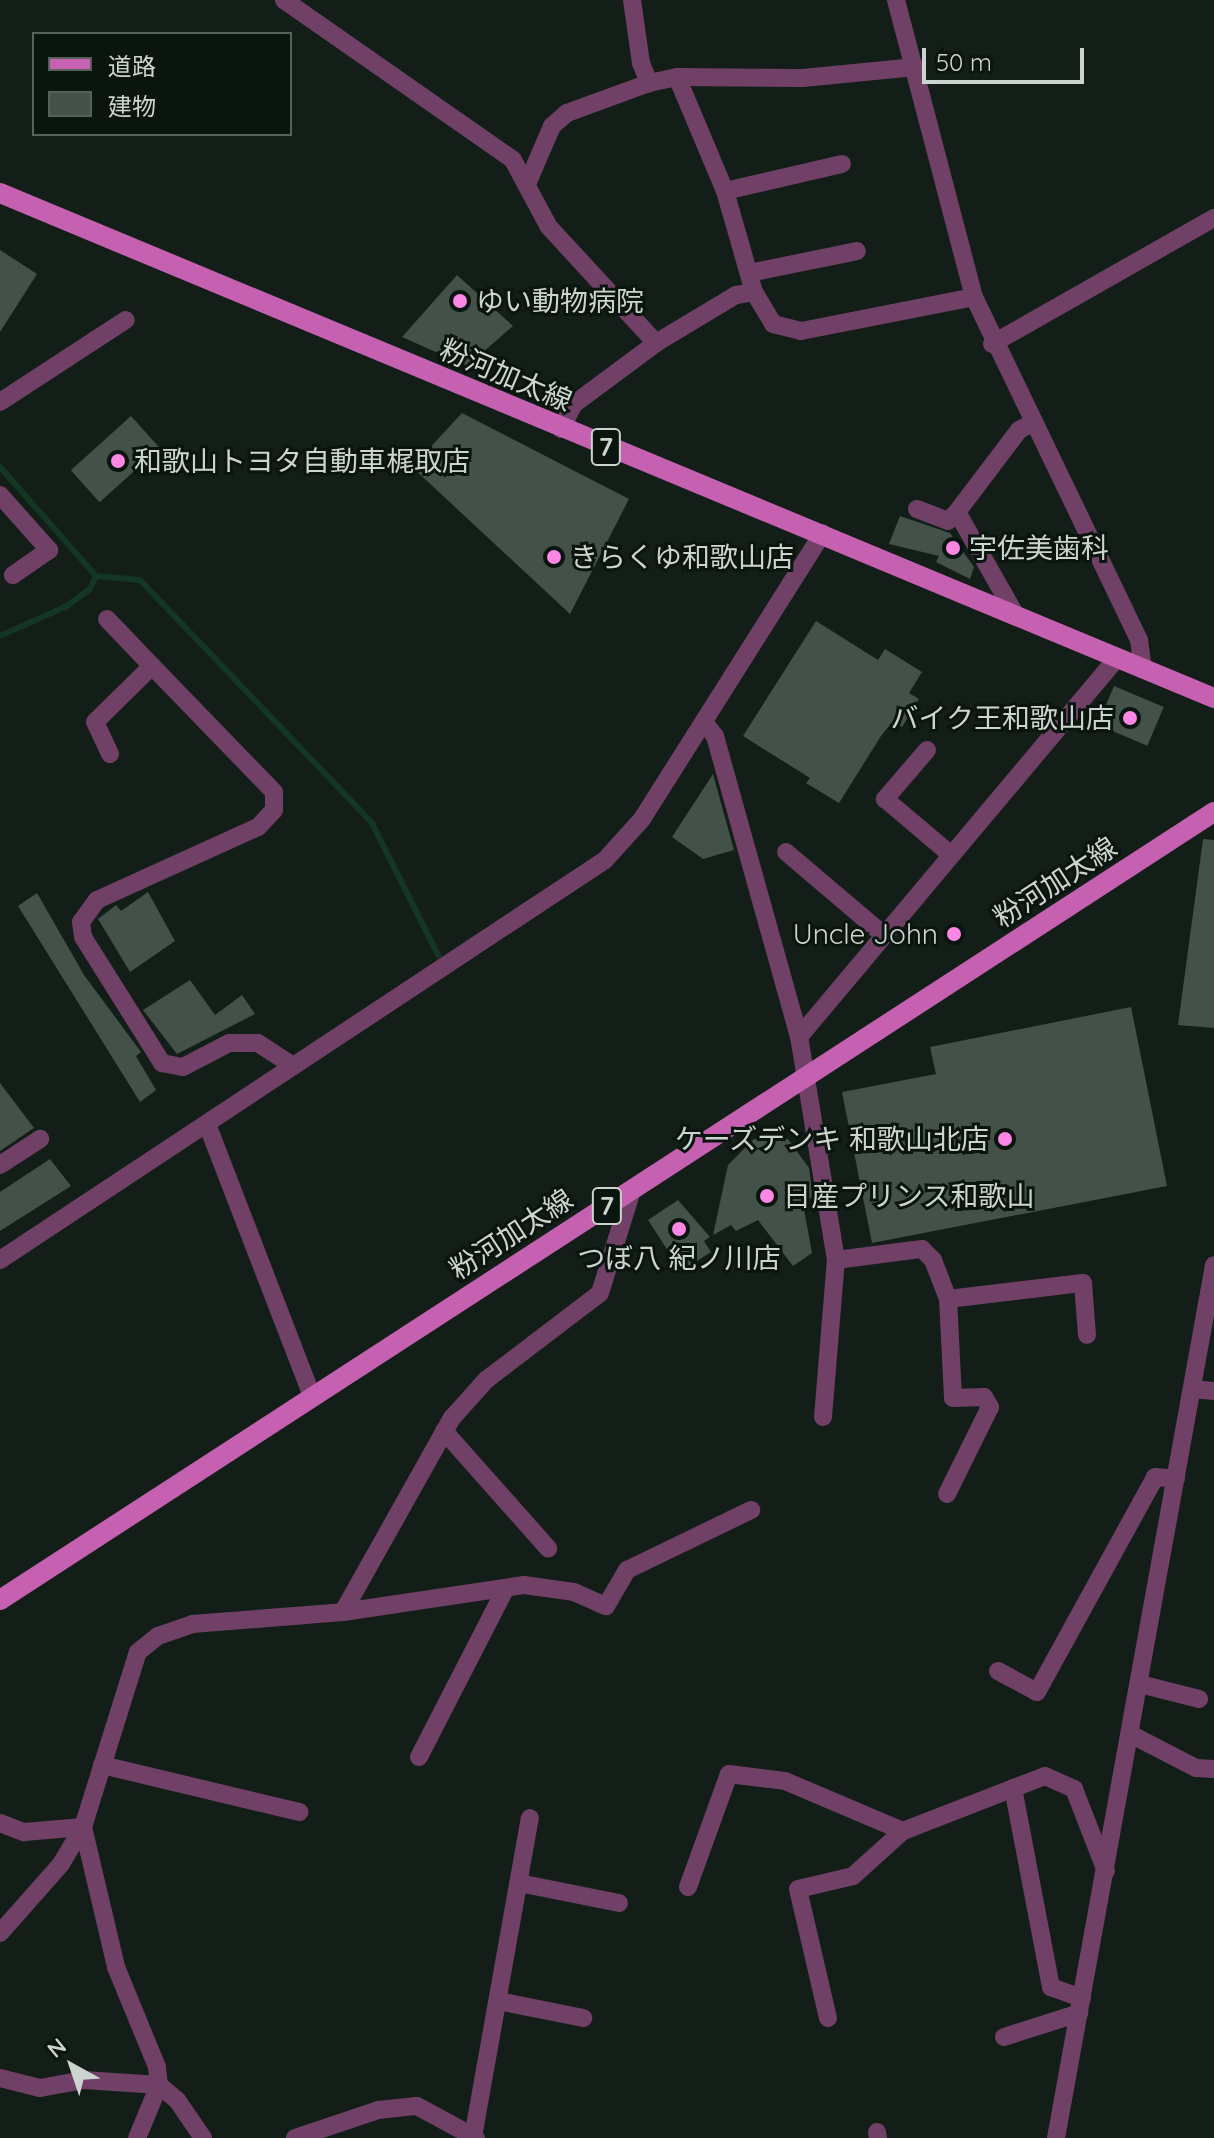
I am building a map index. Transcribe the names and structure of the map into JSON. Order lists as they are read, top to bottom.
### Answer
{
  "streets": {
    "main road": ["粉河加太線", "7"]
  },
  "places": [
    "ゆい動物病院",
    "和歌山トヨタ自動車梶取店",
    "宇佐美歯科",
    "きらくゆ和歌山店",
    "バイク王和歌山店",
    "Uncle John",
    "ケーズデンキ 和歌山北店",
    "日産プリンス和歌山",
    "つぼ八 紀ノ川店"
  ],
  "legend": ["道路", "建物"],
  "scale_bar": "50 m",
  "north": "top left"
}
